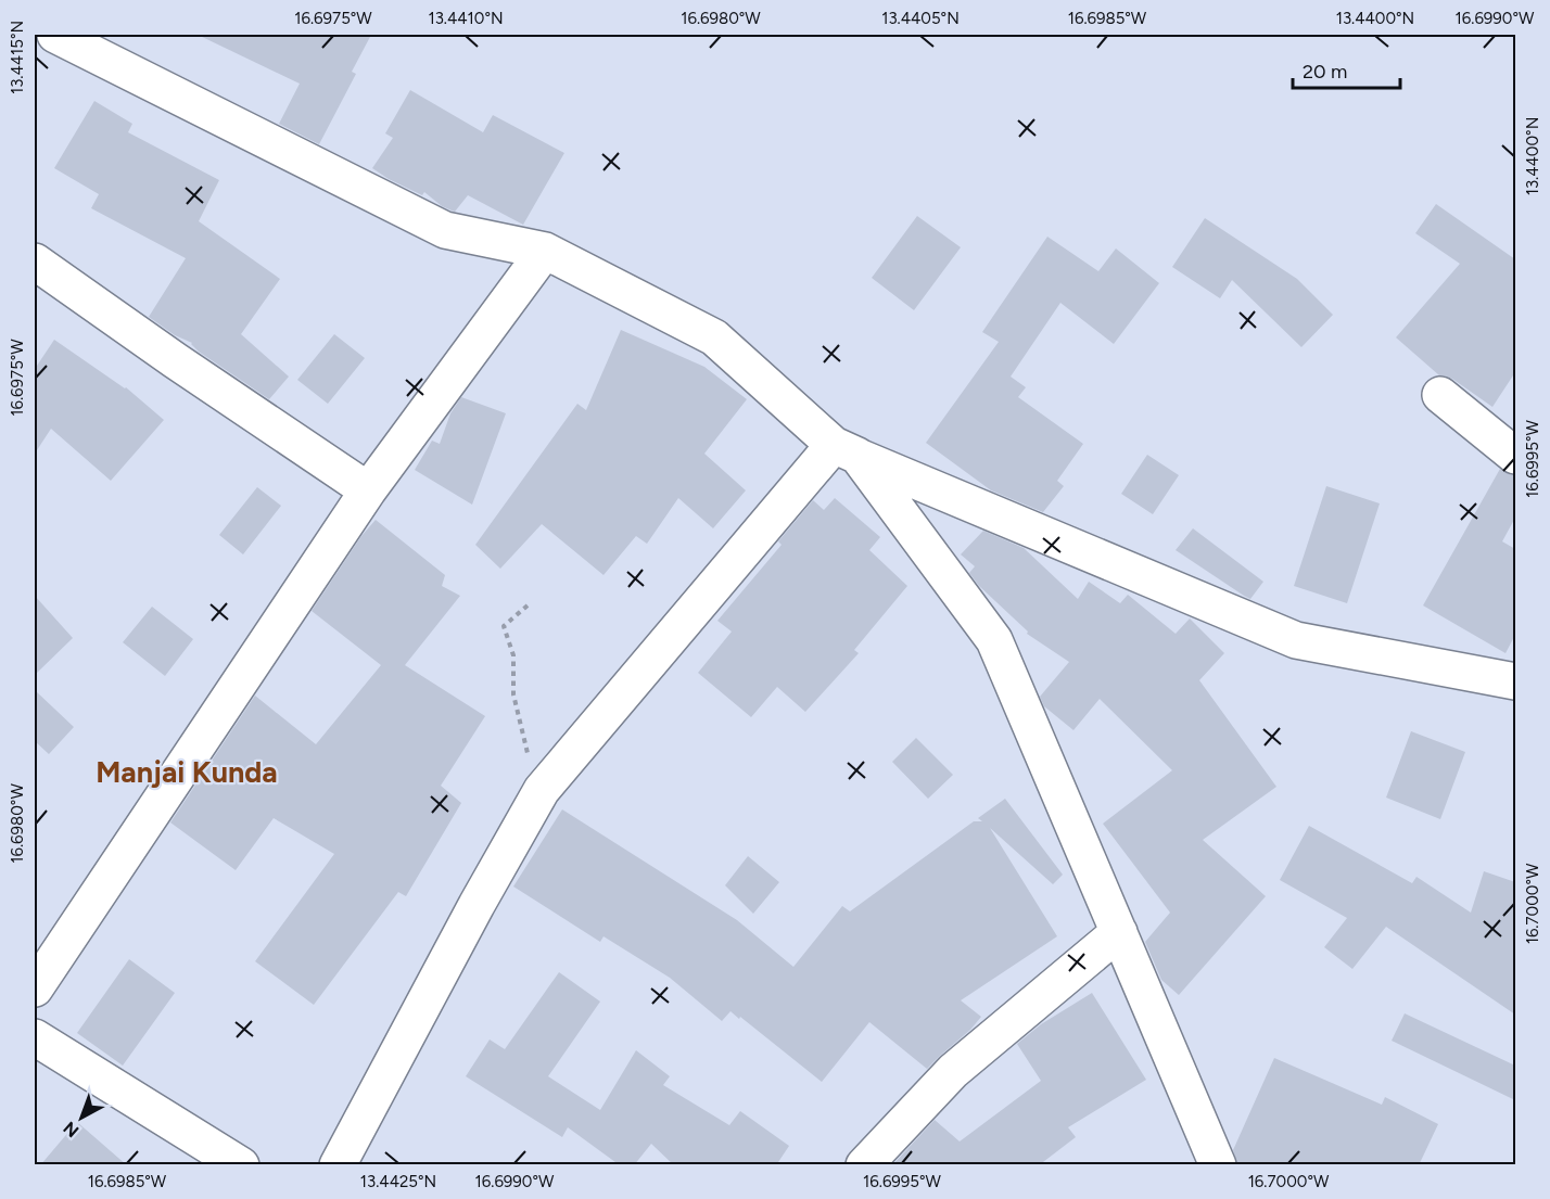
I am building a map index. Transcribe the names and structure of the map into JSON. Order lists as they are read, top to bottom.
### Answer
{
  "districts": ["Manjai Kunda"],
  "scale_bar": "20 m",
  "north": "bottom left",
  "coordinates": [
    "16.6975°W",
    "13.4410°N",
    "16.6980°W",
    "13.4405°N",
    "16.6985°W",
    "13.4400°N",
    "16.6990°W",
    "13.4415°N",
    "16.6995°W",
    "16.7000°W",
    "13.4425°N"
  ]
}
